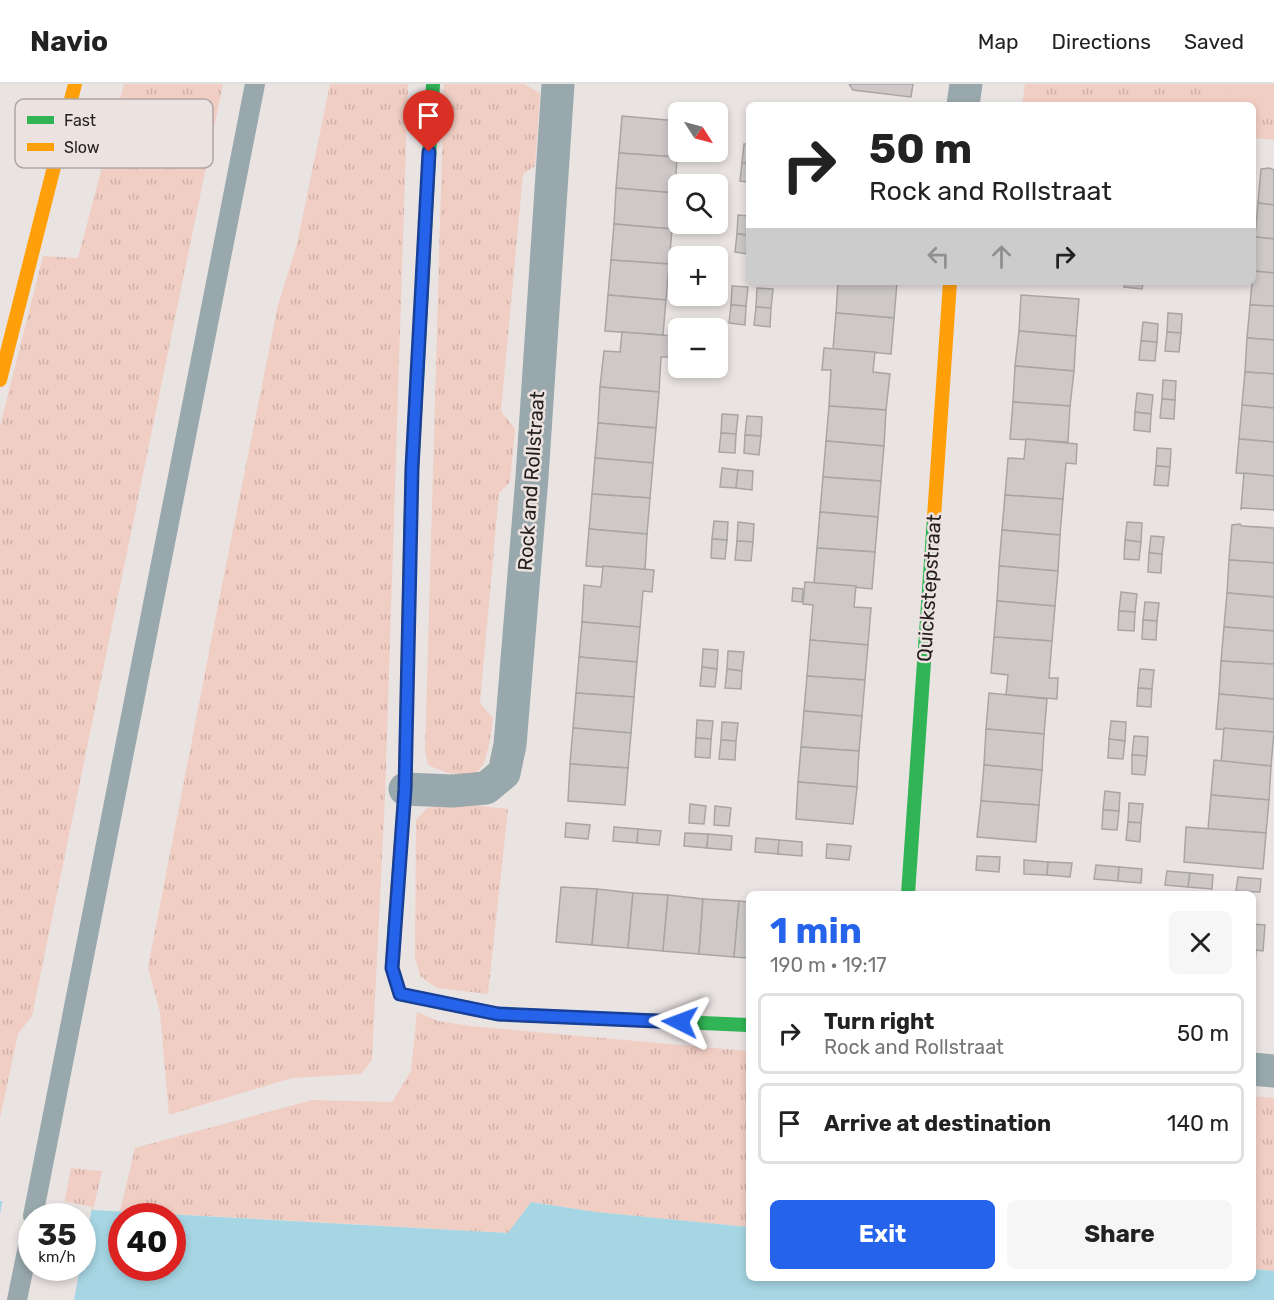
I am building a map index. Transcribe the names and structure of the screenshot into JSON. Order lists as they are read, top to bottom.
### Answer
{
  "streets": {
    "street": ["Rock and Rollstraat", "Quickstepstraat"]
  },
  "legend": ["Fast", "Slow"],
  "north": "bottom right",
  "page": {
    "header": "Navio",
    "nav": ["Map", "Directions", "Saved"],
    "map_buttons": ["+", "−"],
    "turn": ["50 m", "Rock and Rollstraat"],
    "heading": ["1 min", "190 m · 19:17"],
    "list": [
      {
        "name": "Turn right",
        "note": "Rock and Rollstraat",
        "value": "50 m"
      },
      {
        "name": "Arrive at destination",
        "value": "140 m"
      }
    ],
    "buttons": ["Exit", "Share"],
    "speed": "35 km/h",
    "limit": "40"
  }
}
